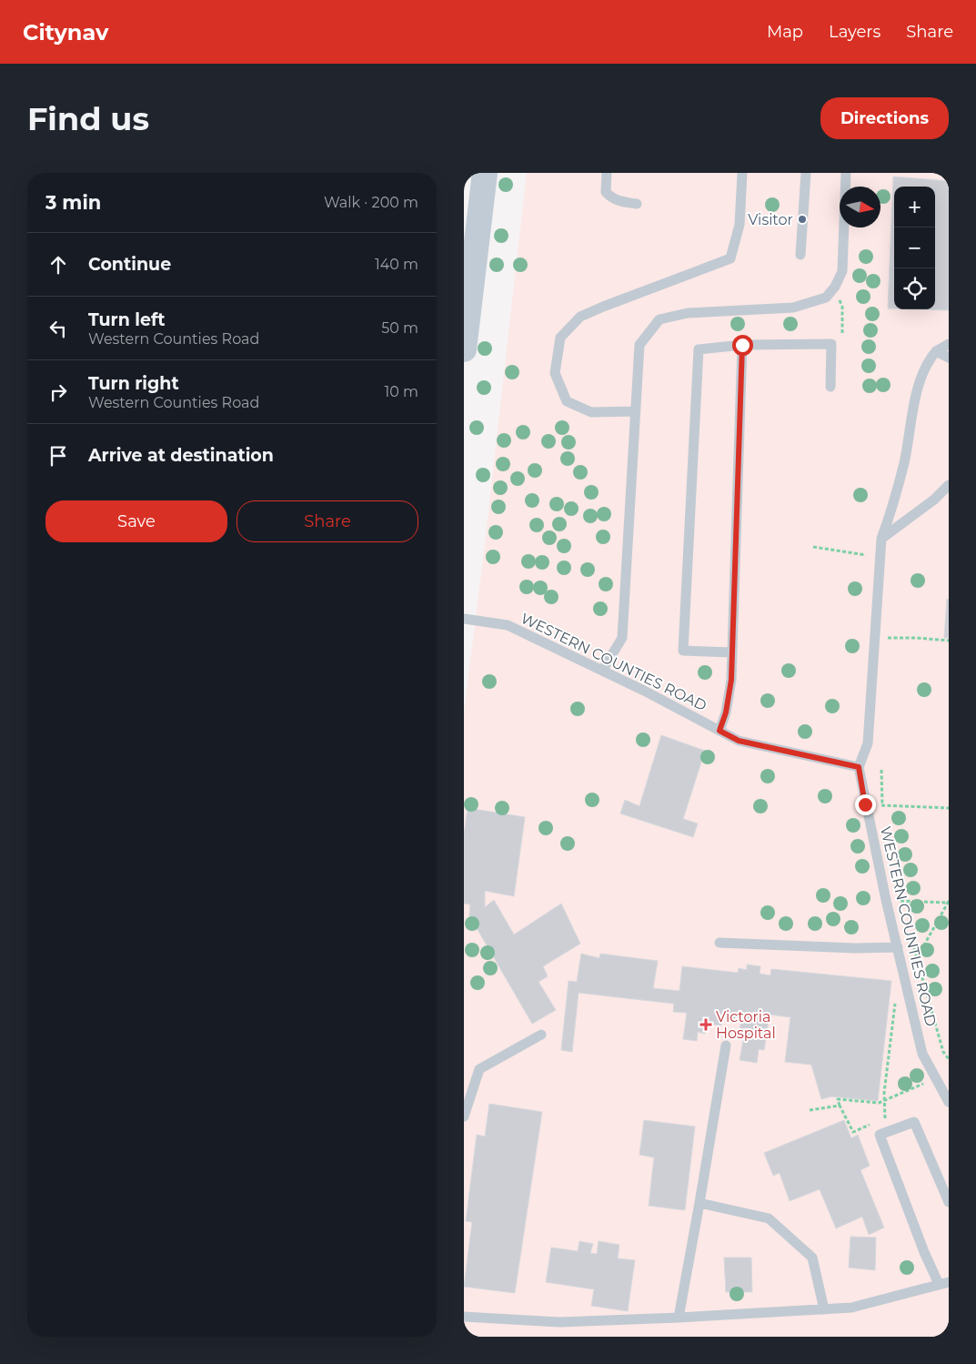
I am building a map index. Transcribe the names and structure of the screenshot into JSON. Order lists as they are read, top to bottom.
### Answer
{
  "streets": {
    "lane": ["WESTERN COUNTIES ROAD"]
  },
  "places": {
    "other": ["Visitor"],
    "health": ["Victoria Hospital"]
  },
  "north": "right",
  "page": {
    "header": "Citynav",
    "nav": ["Map", "Layers", "Share"],
    "buttons": [
      "Directions",
      ["Save", "Share"]
    ],
    "title": "Find us",
    "heading": ["3 min", "Walk · 200 m"],
    "map_buttons": ["+", "−"],
    "list": [
      ["Continue", "140 m"],
      ["Turn left", "Western Counties Road", "50 m"],
      ["Turn right", "Western Counties Road", "10 m"],
      "Arrive at destination"
    ]
  }
}
